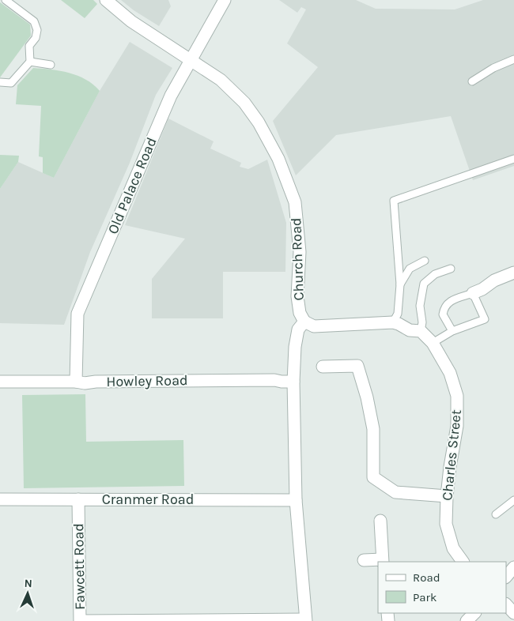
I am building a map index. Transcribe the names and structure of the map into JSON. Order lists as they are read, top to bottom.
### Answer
{
  "streets": {
    "street": [
      "Old Palace Road",
      "Church Road",
      "Howley Road",
      "Charles Street",
      "Cranmer Road",
      "Fawcett Road"
    ]
  },
  "crossings": [
    ["Old Palace Road", "Church Road"],
    ["Old Palace Road", "Howley Road"],
    ["Church Road", "Charles Street"],
    ["Cranmer Road", "Fawcett Road"]
  ],
  "legend": ["Road", "Park"],
  "north": "top"
}
